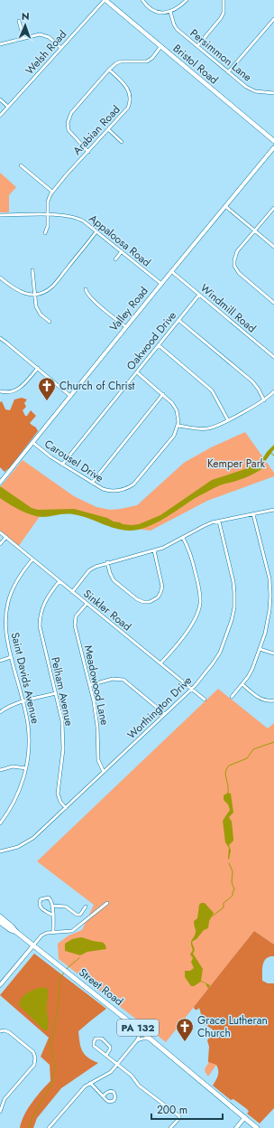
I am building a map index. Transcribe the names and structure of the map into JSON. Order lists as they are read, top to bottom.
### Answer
{
  "streets": {
    "main road": ["Bristol Road", "Street Road", "PA 132"],
    "street": [
      "Welsh Road",
      "Persimmon Lane",
      "Arabian Road",
      "Appaloosa Road",
      "Windmill Road",
      "Valley Road",
      "Oakwood Drive",
      "Carousel Drive",
      "Sinkler Road",
      "Saint Davids Avenue",
      "Meadowood Lane",
      "Pelham Avenue",
      "Worthington Drive"
    ]
  },
  "crossings": [
    ["Welsh Road", "Bristol Road"],
    ["Appaloosa Road", "Valley Road"],
    ["Windmill Road", "Valley Road"],
    ["Windmill Road", "Oakwood Drive"],
    ["Valley Road", "Carousel Drive"],
    ["Oakwood Drive", "Carousel Drive"],
    ["Sinkler Road", "Saint Davids Avenue"],
    ["Sinkler Road", "Meadowood Lane"],
    ["Sinkler Road", "Pelham Avenue"],
    ["Sinkler Road", "Worthington Drive"],
    ["Meadowood Lane", "Worthington Drive"],
    ["Pelham Avenue", "Worthington Drive"]
  ],
  "parks": ["Kemper Park"],
  "places": {
    "church": ["Church of Christ", "Grace Lutheran Church"]
  },
  "scale_bar": "200 m",
  "north": "top"
}
